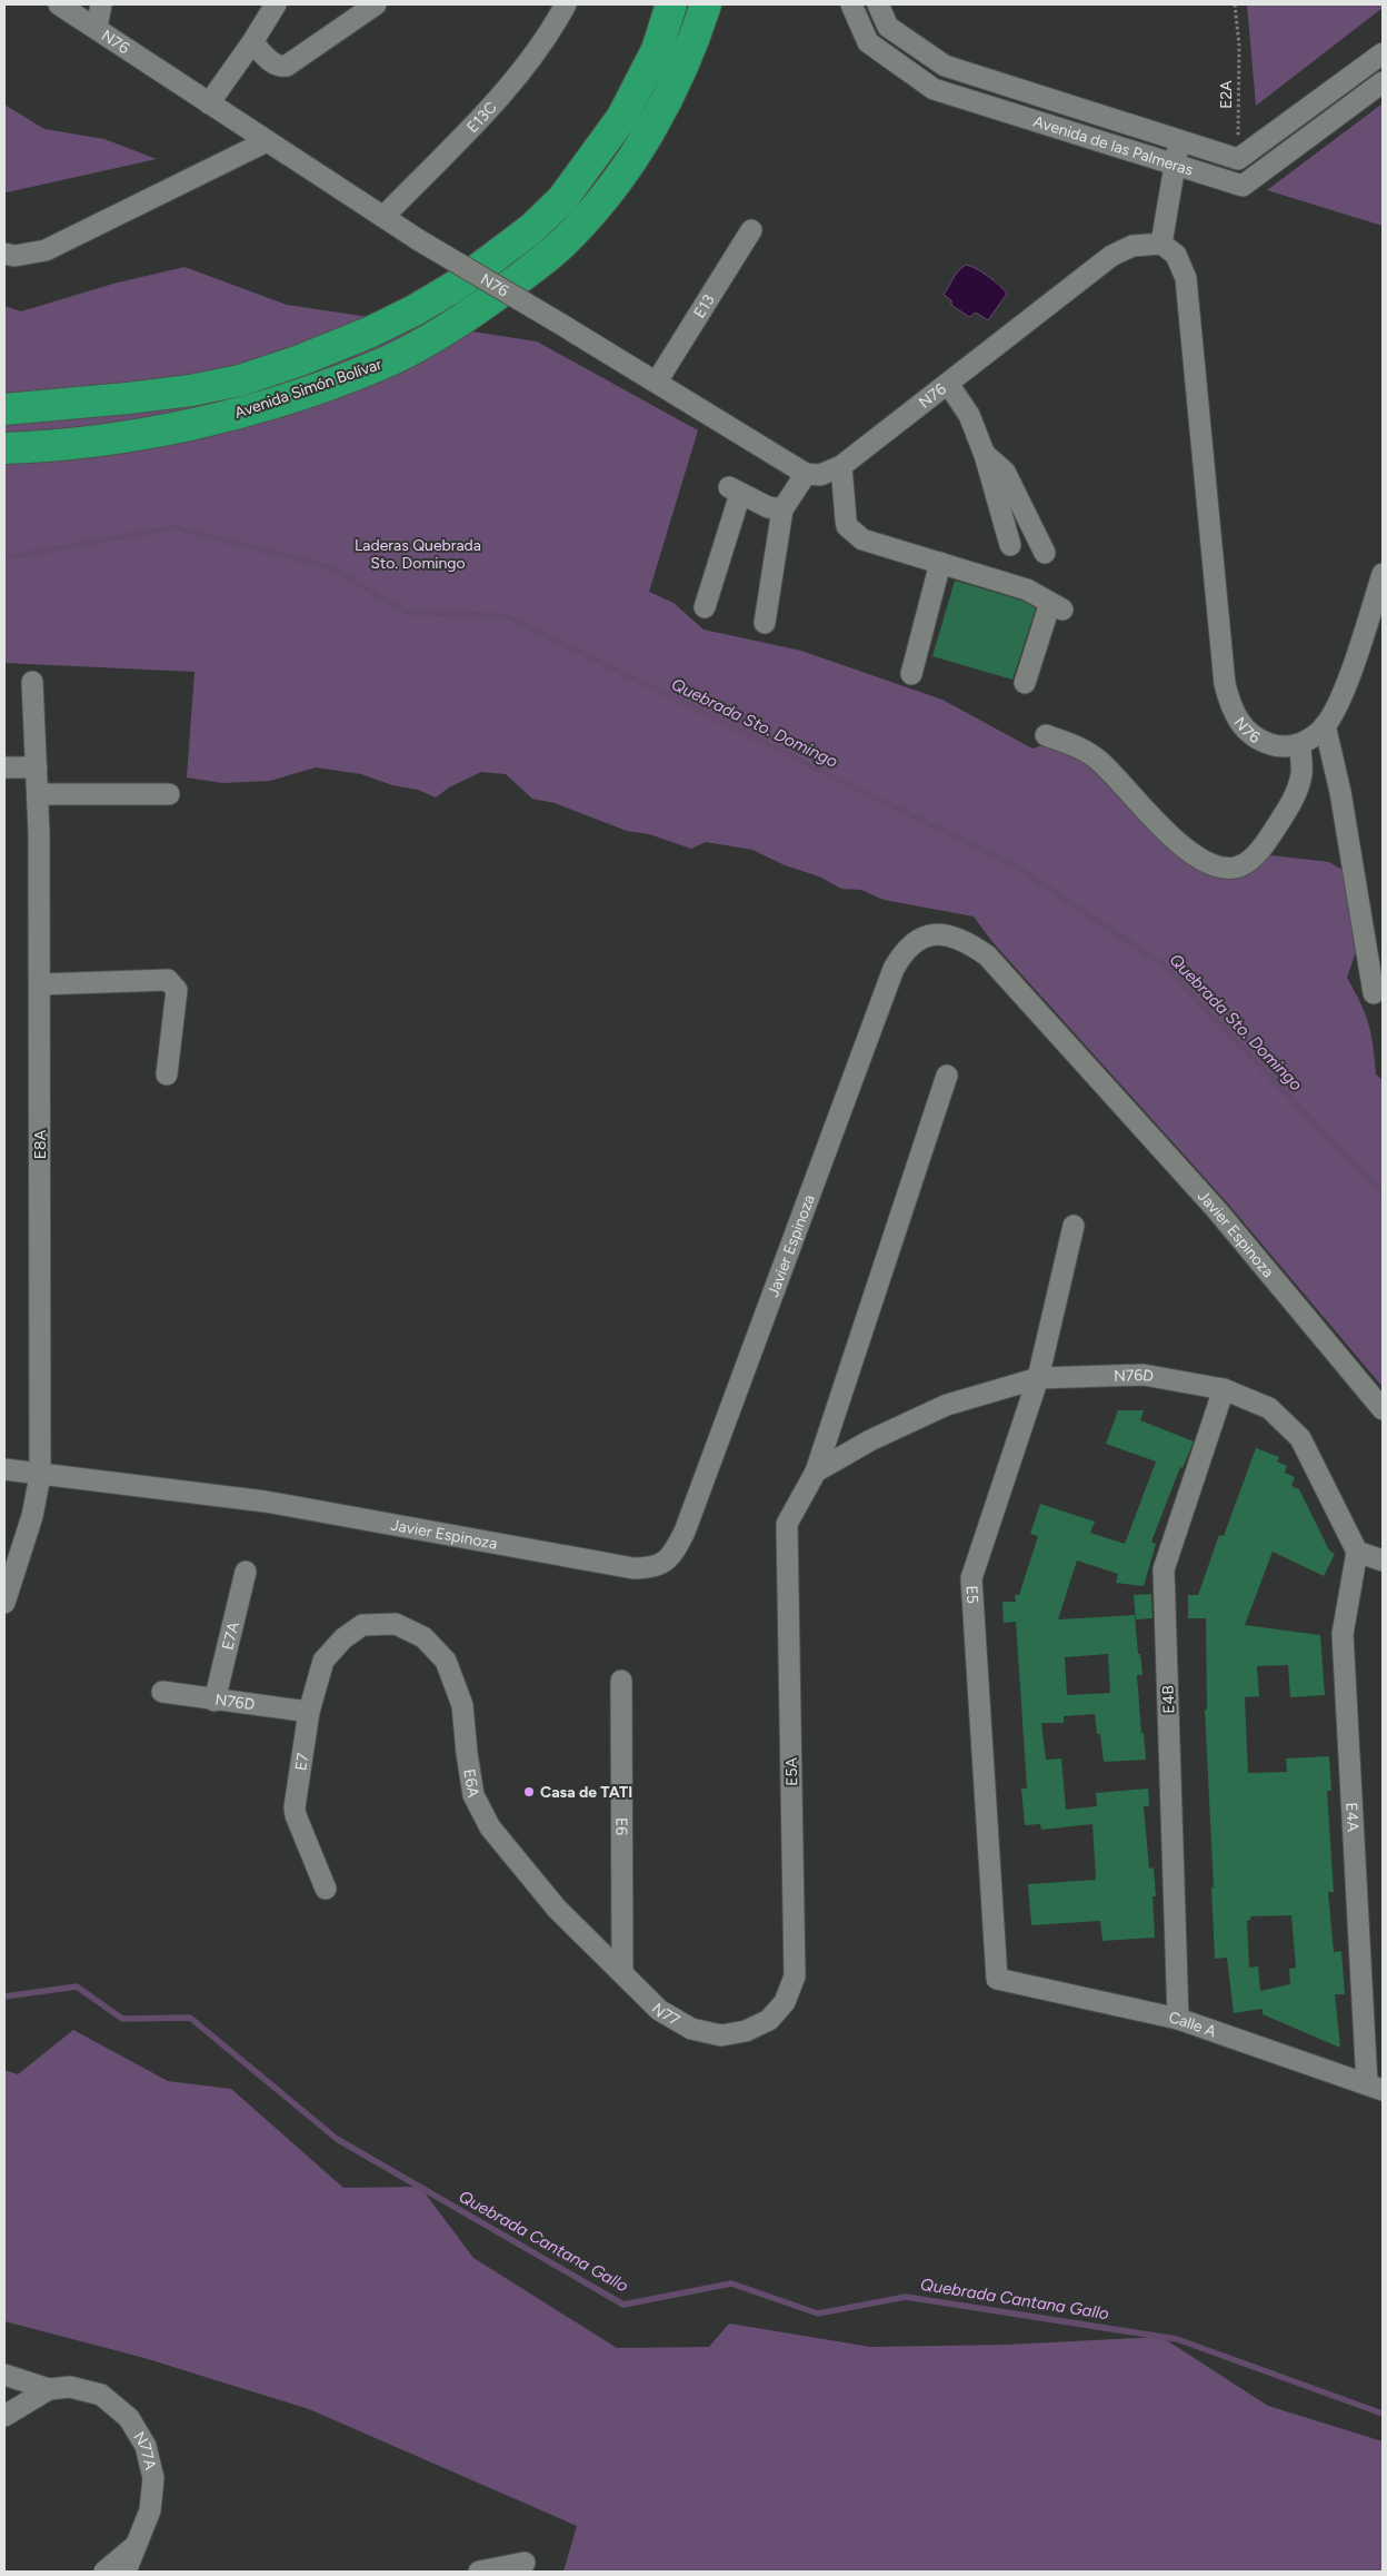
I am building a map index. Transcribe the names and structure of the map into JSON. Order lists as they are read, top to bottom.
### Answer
{
  "streets": {
    "highway": ["Avenida Simón Bolívar"],
    "street": [
      "N76",
      "E13C",
      "Avenida de las Palmeras",
      "E13",
      "E8A",
      "Javier Espinoza",
      "N76D",
      "E5",
      "E7A",
      "E4B",
      "E7",
      "E5A",
      "E6A",
      "E4A",
      "E6",
      "N77",
      "Calle A",
      "N77A"
    ],
    "path": ["E2A"]
  },
  "crossings": [
    ["N76", "E13C"],
    ["N76", "E13"],
    ["E2A", "Avenida de las Palmeras"],
    ["E8A", "Javier Espinoza"],
    ["N76D", "E5"],
    ["N76D", "E7A"],
    ["N76D", "E4B"],
    ["N76D", "E7"],
    ["N76D", "E5A"],
    ["N76D", "E4A"],
    ["E5", "Calle A"],
    ["E4B", "Calle A"],
    ["E7", "E6A"],
    ["E5A", "N77"],
    ["E6A", "E6"],
    ["E6A", "N77"],
    ["E4A", "Calle A"],
    ["E6", "N77"]
  ],
  "water": ["Quebrada Sto. Domingo", "Quebrada Cantana Gallo"],
  "parks": ["Laderas Quebrada Sto. Domingo"],
  "places": ["Casa de TATI"]
}
